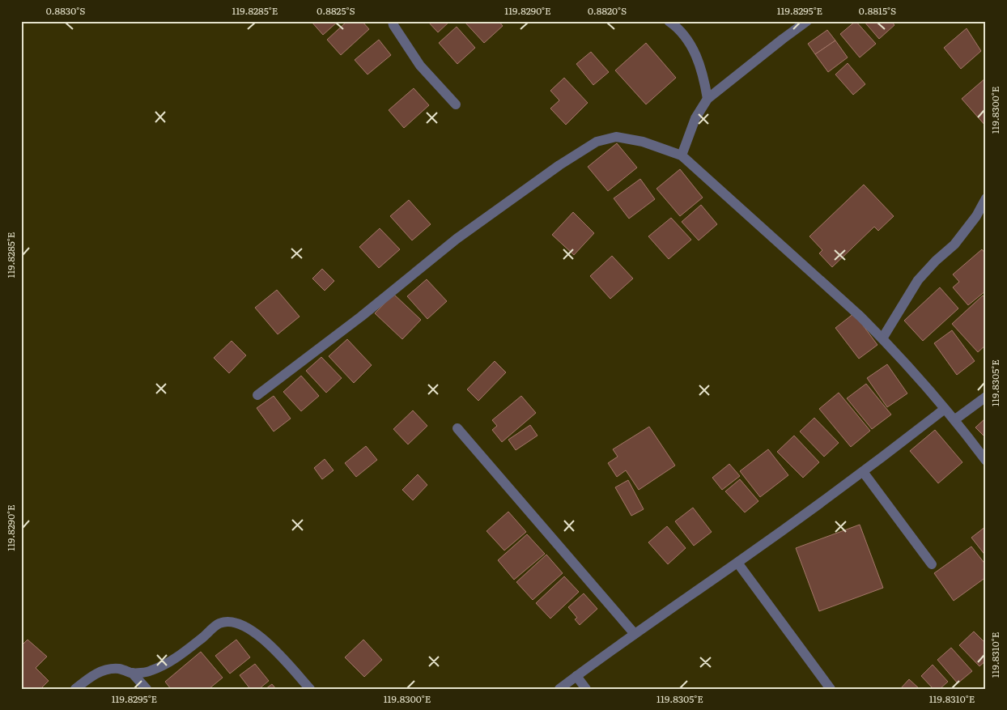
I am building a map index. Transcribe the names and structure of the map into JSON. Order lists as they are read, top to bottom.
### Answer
{
  "coordinates": [
    "0.8830°S",
    "119.8285°E",
    "0.8825°S",
    "119.8290°E",
    "0.8820°S",
    "119.8295°E",
    "0.8815°S",
    "119.8300°E",
    "119.8305°E",
    "119.8310°E"
  ]
}
